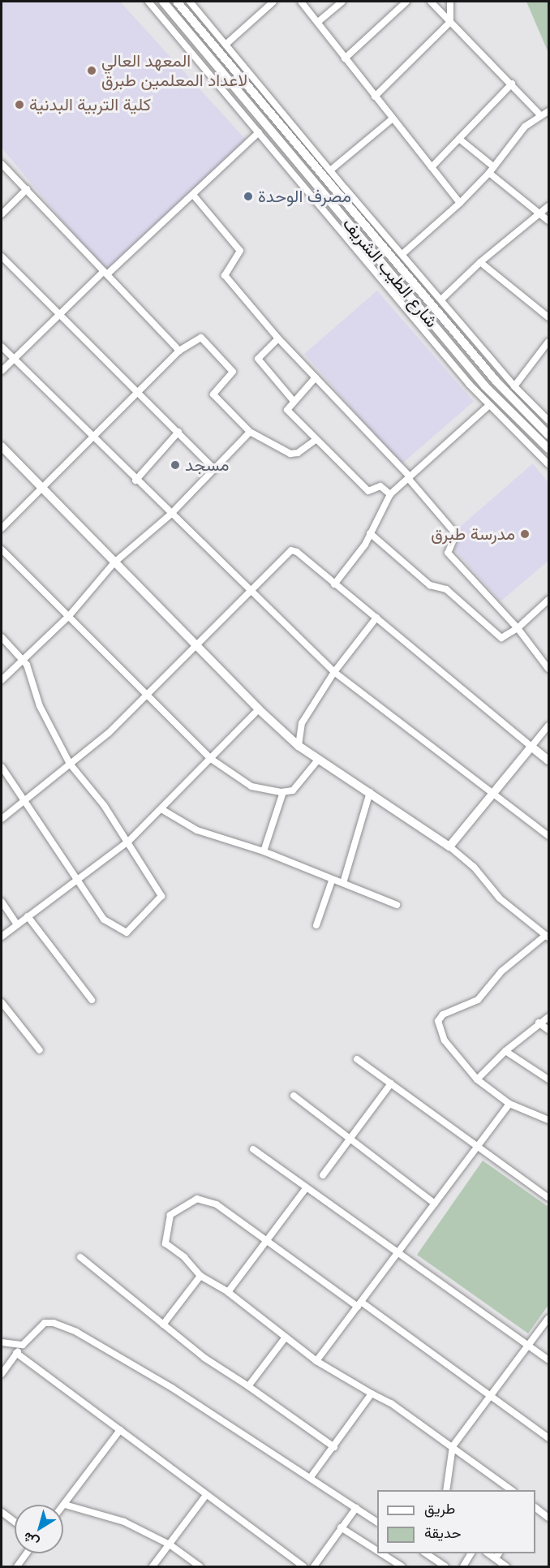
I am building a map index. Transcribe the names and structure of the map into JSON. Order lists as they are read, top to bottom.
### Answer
{
  "streets": {
    "main road": ["شارع الطيب الشريف"]
  },
  "places": [
    "المعهد العالي لاعداد المعلمين طبرق",
    "كلية التربية البدنية",
    "مصرف الوحدة",
    "مسجد",
    "مدرسة طبرق"
  ],
  "legend": ["طريق", "حديقة"],
  "north": "bottom left"
}
